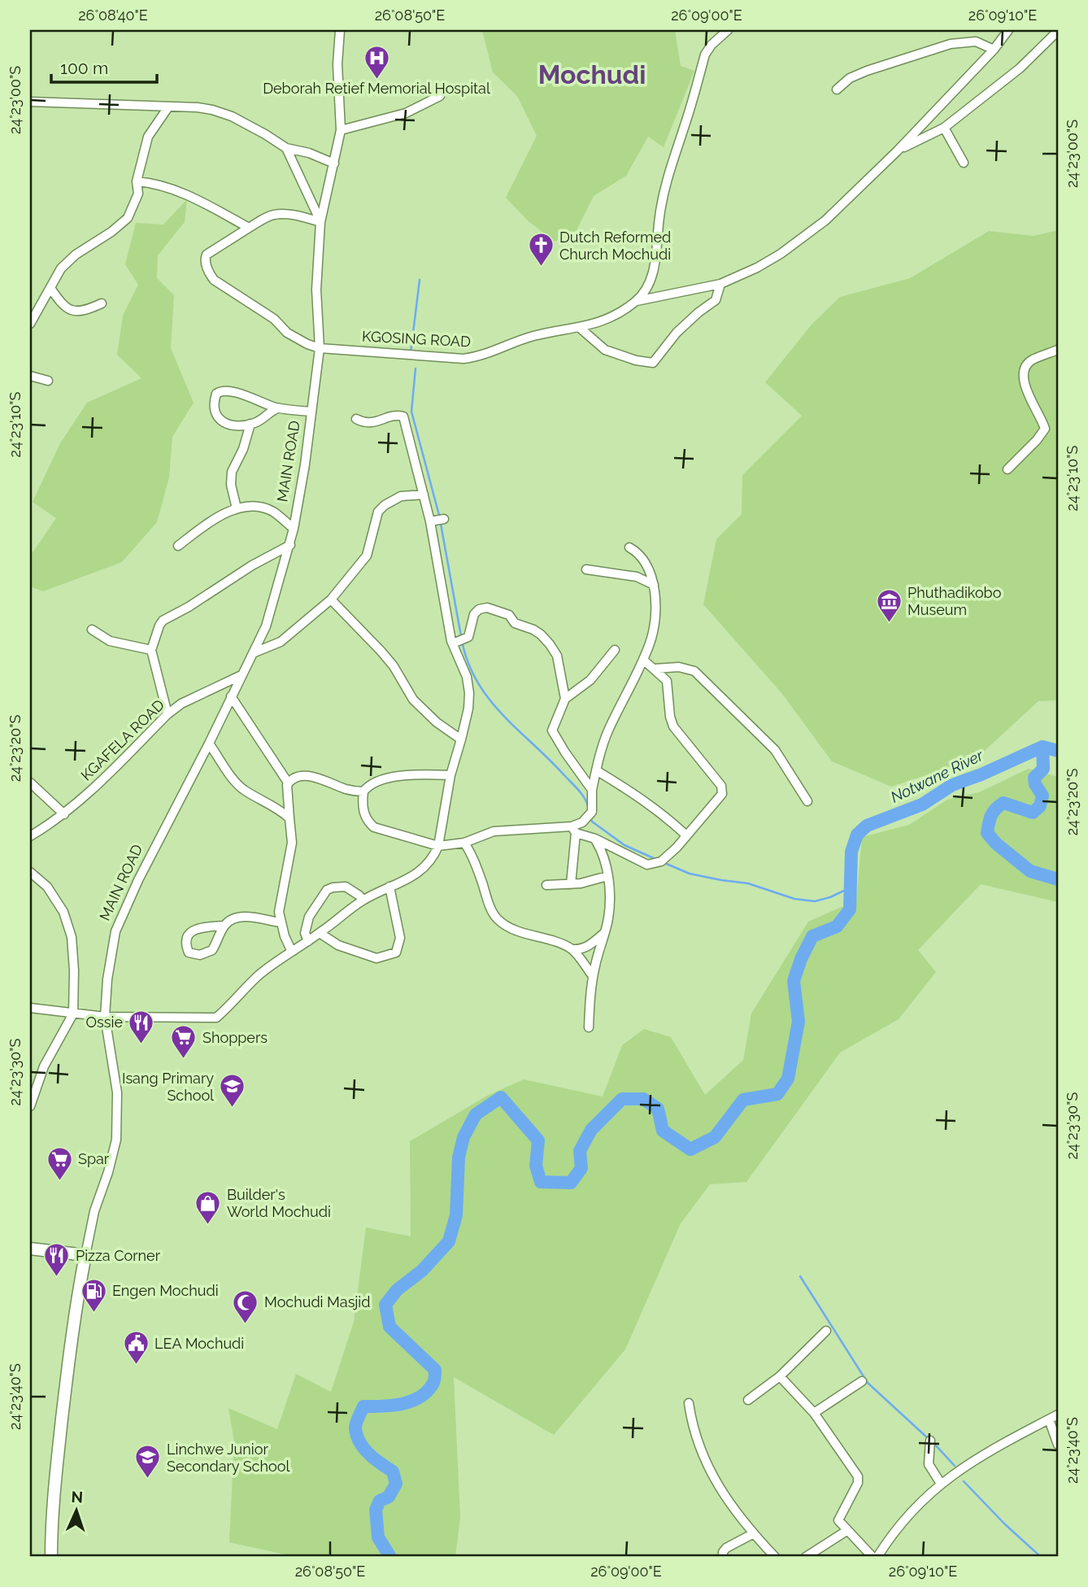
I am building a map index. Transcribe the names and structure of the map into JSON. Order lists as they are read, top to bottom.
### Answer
{
  "streets": {
    "main road": ["MAIN ROAD"],
    "street": ["KGOSING ROAD", "KGAFELA ROAD"]
  },
  "crossings": [
    ["KGOSING ROAD", "MAIN ROAD"],
    ["MAIN ROAD", "KGAFELA ROAD"]
  ],
  "districts": ["Mochudi"],
  "water": ["Notwane River"],
  "places": {
    "hospital": ["Deborah Retief Memorial Hospital"],
    "church": ["Dutch Reformed Church Mochudi"],
    "museum": ["Phuthadikobo Museum"],
    "restaurant": ["Ossie", "Pizza Corner"],
    "supermarket": ["Shoppers", "Spar"],
    "school or university": ["Isang Primary School", "Linchwe Junior Secondary School"],
    "shop": ["Builder's World Mochudi"],
    "fuel station": ["Engen Mochudi"],
    "mosque": ["Mochudi Masjid"],
    "public building": ["LEA Mochudi"]
  },
  "scale_bar": "100 m",
  "north": "top",
  "coordinates": [
    "26°08'40\"E",
    "26°08'50\"E",
    "26°09'00\"E",
    "26°09'10\"E",
    "24°23'00\"S",
    "24°23'10\"S",
    "24°23'20\"S",
    "24°23'30\"S",
    "24°23'40\"S"
  ]
}
